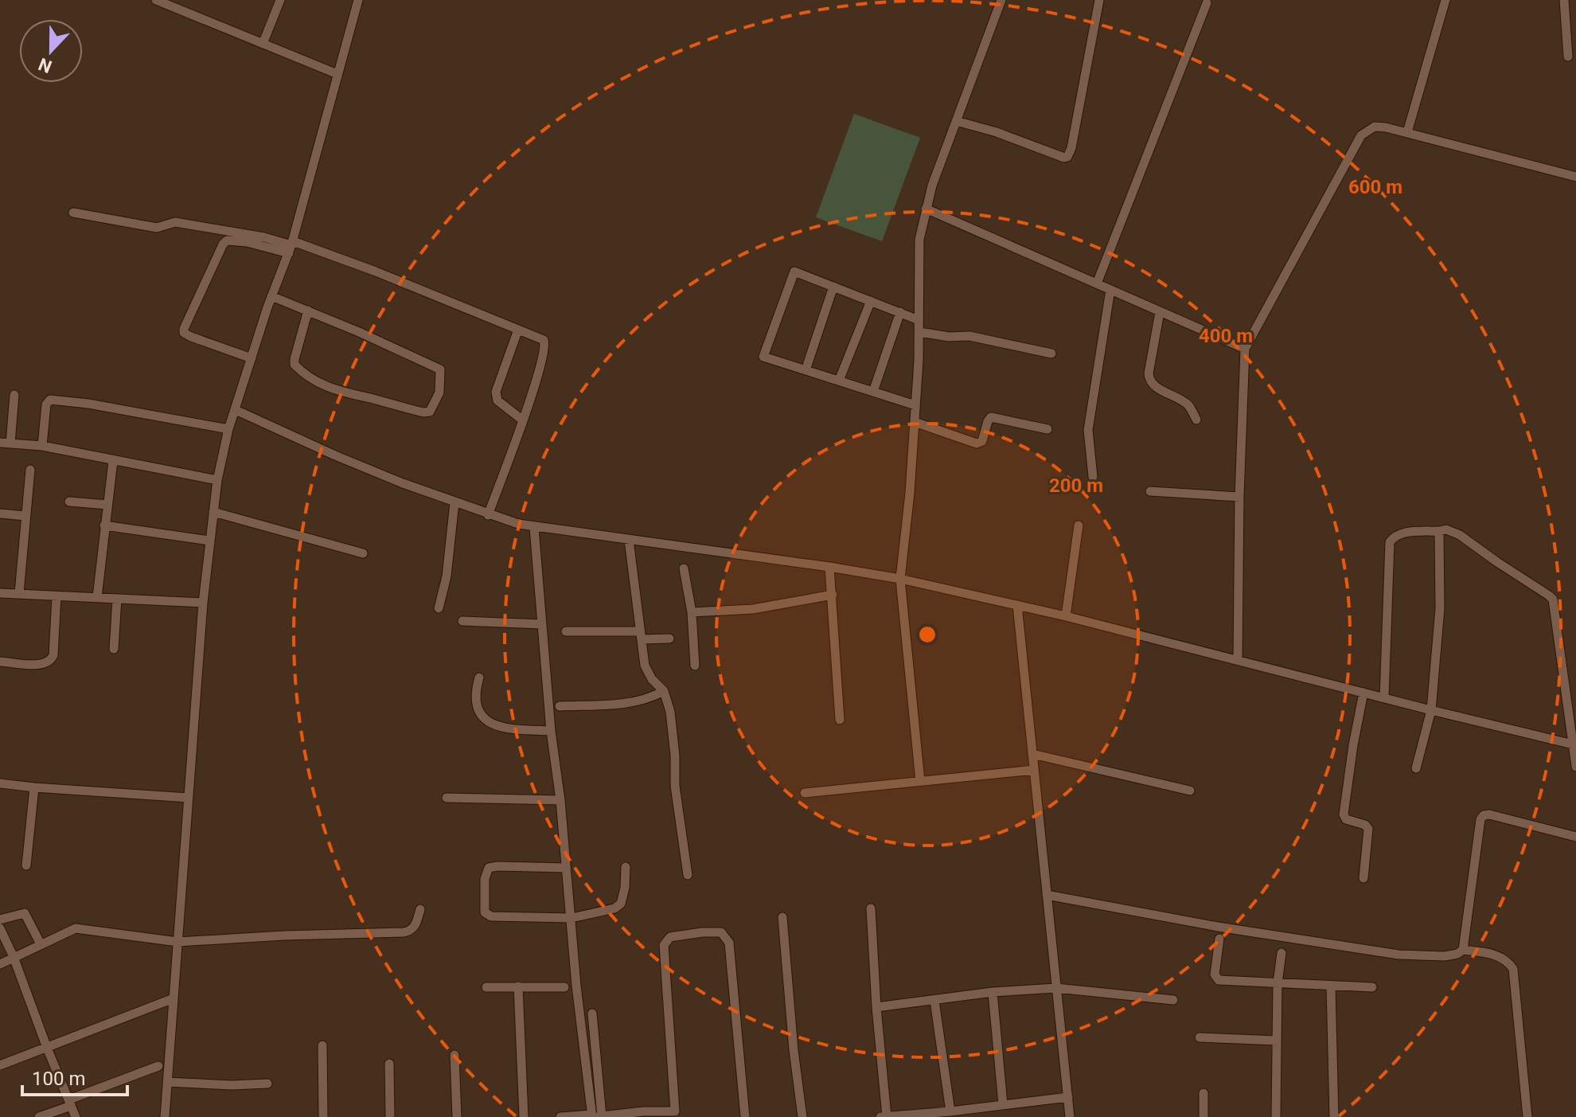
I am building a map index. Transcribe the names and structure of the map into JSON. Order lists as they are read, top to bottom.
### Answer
{
  "scale_bar": "100 m",
  "north": "bottom",
  "rings": ["600 m", "400 m", "200 m"]
}
